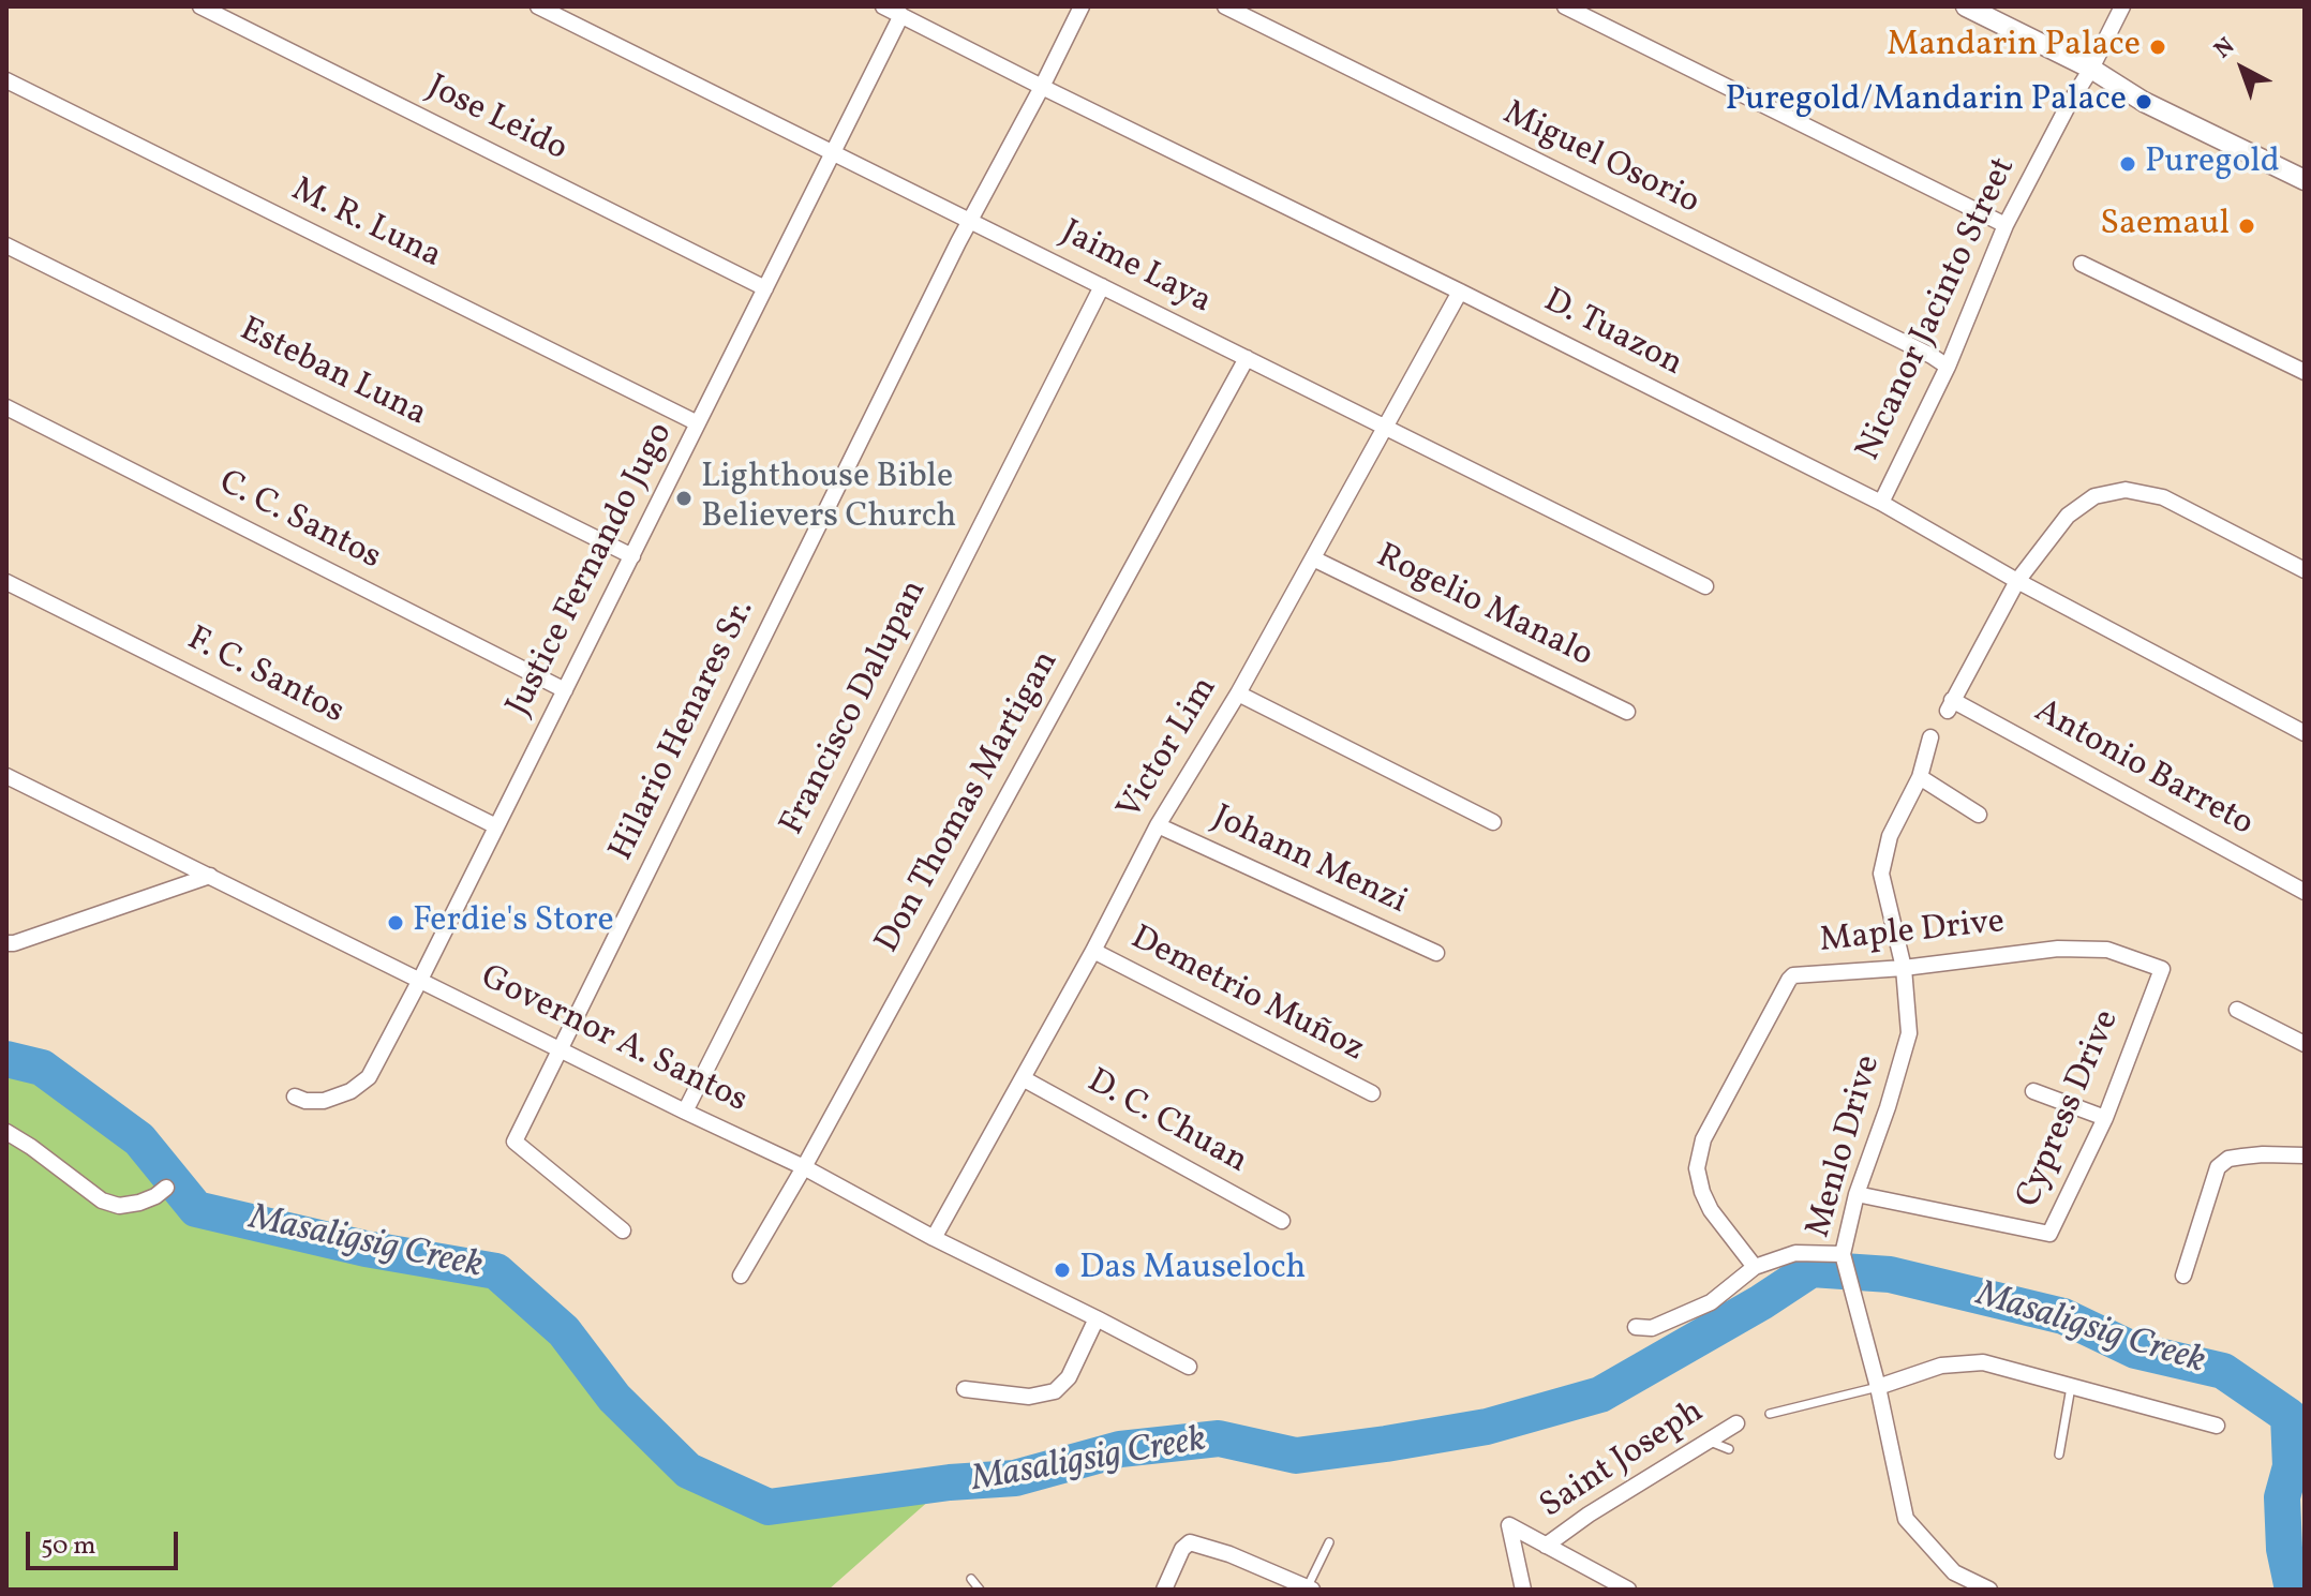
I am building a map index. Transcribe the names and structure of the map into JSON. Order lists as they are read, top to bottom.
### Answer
{
  "streets": {
    "street": [
      "Jose Leido",
      "Miguel Osorio",
      "M. R. Luna",
      "Jaime Laya",
      "Nicanor Jacinto Street",
      "D. Tuazon",
      "Esteban Luna",
      "C. C. Santos",
      "Justice Fernando Jugo",
      "Rogelio Manalo",
      "F. C. Santos",
      "Francisco Dalupan",
      "Hilario Henares Sr.",
      "Victor Lim",
      "Antonio Barreto",
      "Don Thomas Martigan",
      "Johann Menzi",
      "Maple Drive",
      "Demetrio Muñoz",
      "Governor A. Santos",
      "Cypress Drive",
      "D. C. Chuan",
      "Menlo Drive",
      "Saint Joseph"
    ]
  },
  "crossings": [
    ["Jose Leido", "Justice Fernando Jugo"],
    ["Miguel Osorio", "Nicanor Jacinto Street"],
    ["M. R. Luna", "Justice Fernando Jugo"],
    ["Jaime Laya", "Justice Fernando Jugo"],
    ["Jaime Laya", "Francisco Dalupan"],
    ["Jaime Laya", "Hilario Henares Sr."],
    ["Jaime Laya", "Victor Lim"],
    ["Jaime Laya", "Don Thomas Martigan"],
    ["Nicanor Jacinto Street", "D. Tuazon"],
    ["D. Tuazon", "Justice Fernando Jugo"],
    ["D. Tuazon", "Hilario Henares Sr."],
    ["D. Tuazon", "Victor Lim"],
    ["D. Tuazon", "Antonio Barreto"],
    ["Esteban Luna", "Justice Fernando Jugo"],
    ["C. C. Santos", "Justice Fernando Jugo"],
    ["Justice Fernando Jugo", "F. C. Santos"],
    ["Justice Fernando Jugo", "Governor A. Santos"],
    ["Rogelio Manalo", "Victor Lim"],
    ["Francisco Dalupan", "Governor A. Santos"],
    ["Hilario Henares Sr.", "Governor A. Santos"],
    ["Victor Lim", "Johann Menzi"],
    ["Victor Lim", "Demetrio Muñoz"],
    ["Victor Lim", "Governor A. Santos"],
    ["Victor Lim", "D. C. Chuan"],
    ["Don Thomas Martigan", "Governor A. Santos"],
    ["Maple Drive", "Cypress Drive"],
    ["Maple Drive", "Menlo Drive"],
    ["Cypress Drive", "Menlo Drive"]
  ],
  "water": ["Masaligsig Creek"],
  "places": [
    "Mandarin Palace",
    "Puregold/Mandarin Palace",
    "Puregold",
    "Saemaul",
    "Lighthouse Bible Believers Church",
    "Ferdie's Store",
    "Das Mauseloch"
  ],
  "scale_bar": "50 m",
  "north": "top left"
}
